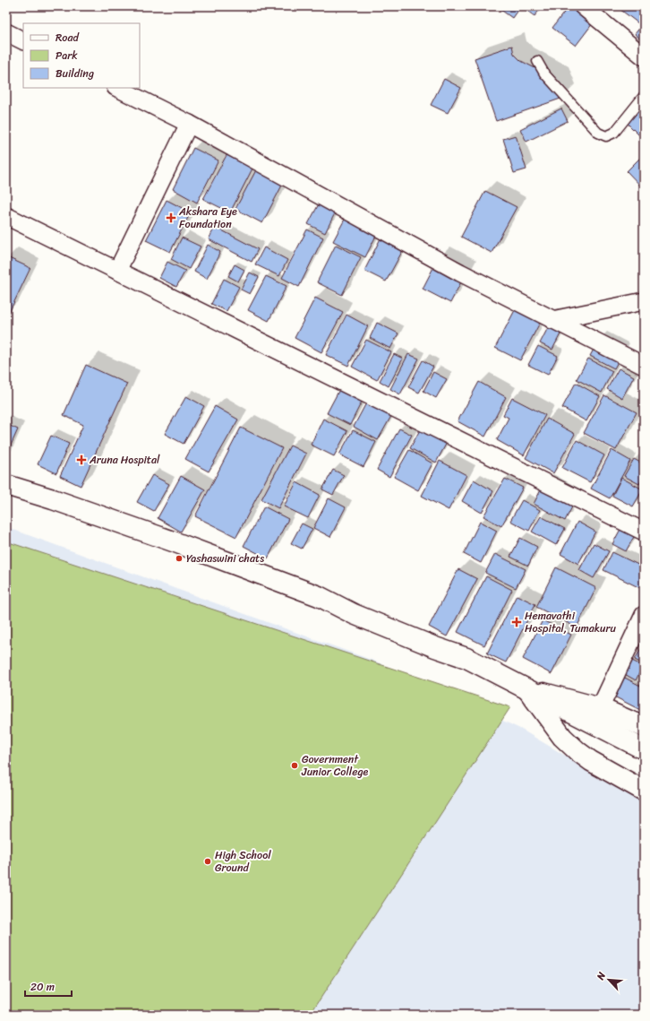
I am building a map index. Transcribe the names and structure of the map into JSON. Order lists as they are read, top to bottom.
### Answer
{
  "places": {
    "health": ["Akshara Eye Foundation", "Aruna Hospital", "Hemavathi Hospital, Tumakuru"],
    "other": ["Yashaswini chats", "Government Junior College", "High School Ground"]
  },
  "legend": ["Road", "Park", "Building"],
  "scale_bar": "20 m",
  "north": "top left"
}
